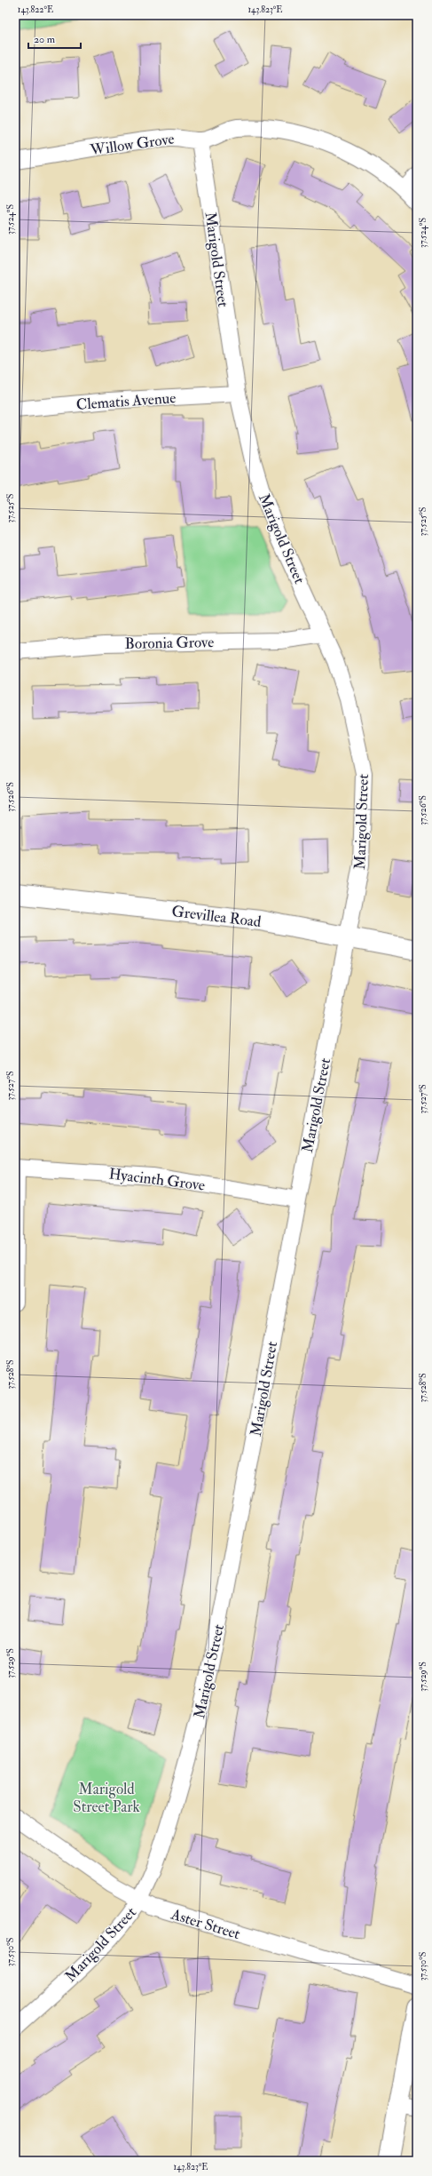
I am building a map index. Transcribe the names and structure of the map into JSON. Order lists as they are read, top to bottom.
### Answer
{
  "streets": {
    "street": [
      "Willow Grove",
      "Marigold Street",
      "Clematis Avenue",
      "Boronia Grove",
      "Grevillea Road",
      "Hyacinth Grove",
      "Aster Street"
    ]
  },
  "crossings": [
    ["Willow Grove", "Marigold Street"],
    ["Marigold Street", "Clematis Avenue"],
    ["Marigold Street", "Boronia Grove"],
    ["Marigold Street", "Grevillea Road"],
    ["Marigold Street", "Hyacinth Grove"],
    ["Marigold Street", "Aster Street"]
  ],
  "parks": ["Marigold Street Park"],
  "scale_bar": "20 m",
  "coordinates": [
    "143.822°E",
    "143.823°E",
    "37.524°S",
    "37.525°S",
    "37.526°S",
    "37.527°S",
    "37.528°S",
    "37.529°S",
    "37.530°S"
  ]
}
